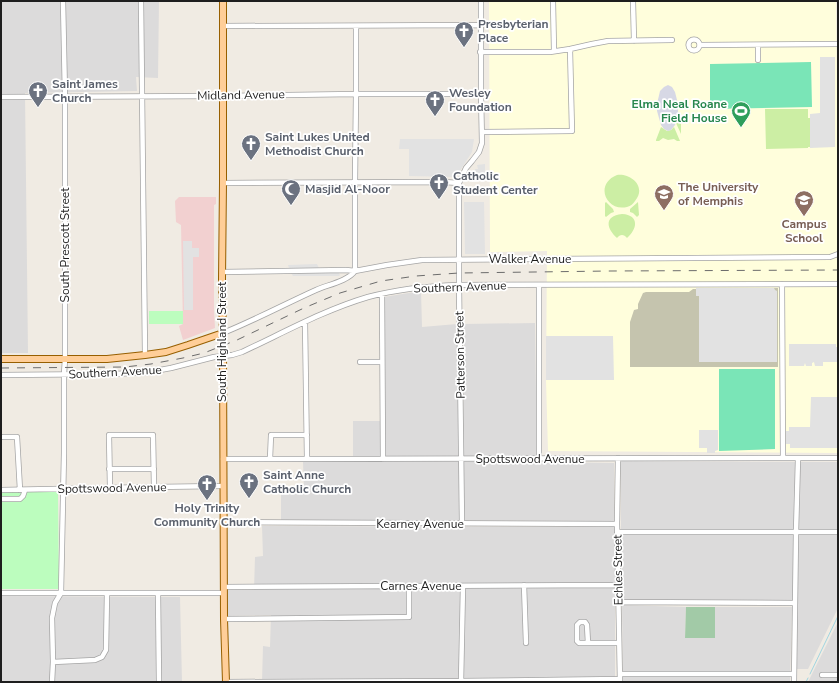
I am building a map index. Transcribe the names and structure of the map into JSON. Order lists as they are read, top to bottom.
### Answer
{
  "streets": {
    "main road": ["Southern Avenue", "South Highland Street"],
    "street": [
      "Midland Avenue",
      "South Prescott Street",
      "Walker Avenue",
      "Patterson Street",
      "Spottswood Avenue",
      "Kearney Avenue",
      "Echles Street",
      "Carnes Avenue"
    ]
  },
  "crossings": [
    ["Midland Avenue", "South Prescott Street"],
    ["Midland Avenue", "South Highland Street"],
    ["Midland Avenue", "Patterson Street"],
    ["South Prescott Street", "Southern Avenue"],
    ["South Prescott Street", "Spottswood Avenue"],
    ["South Prescott Street", "Carnes Avenue"],
    ["Walker Avenue", "Southern Avenue"],
    ["Walker Avenue", "South Highland Street"],
    ["Walker Avenue", "Patterson Street"],
    ["Southern Avenue", "South Highland Street"],
    ["Southern Avenue", "Patterson Street"],
    ["South Highland Street", "Spottswood Avenue"],
    ["South Highland Street", "Kearney Avenue"],
    ["South Highland Street", "Carnes Avenue"],
    ["Patterson Street", "Spottswood Avenue"],
    ["Patterson Street", "Kearney Avenue"],
    ["Spottswood Avenue", "Echles Street"],
    ["Kearney Avenue", "Echles Street"],
    ["Echles Street", "Carnes Avenue"]
  ],
  "places": {
    "church": [
      "Presbyterian Place",
      "Saint James Church",
      "Wesley Foundation",
      "Saint Lukes United Methodist Church",
      "Catholic Student Center",
      "Saint Anne Catholic Church",
      "Holy Trinity Community Church"
    ],
    "sports": ["Elma Neal Roane Field House"],
    "mosque": ["Masjid Al-Noor"],
    "school or university": ["The University of Memphis", "Campus School"]
  }
}
